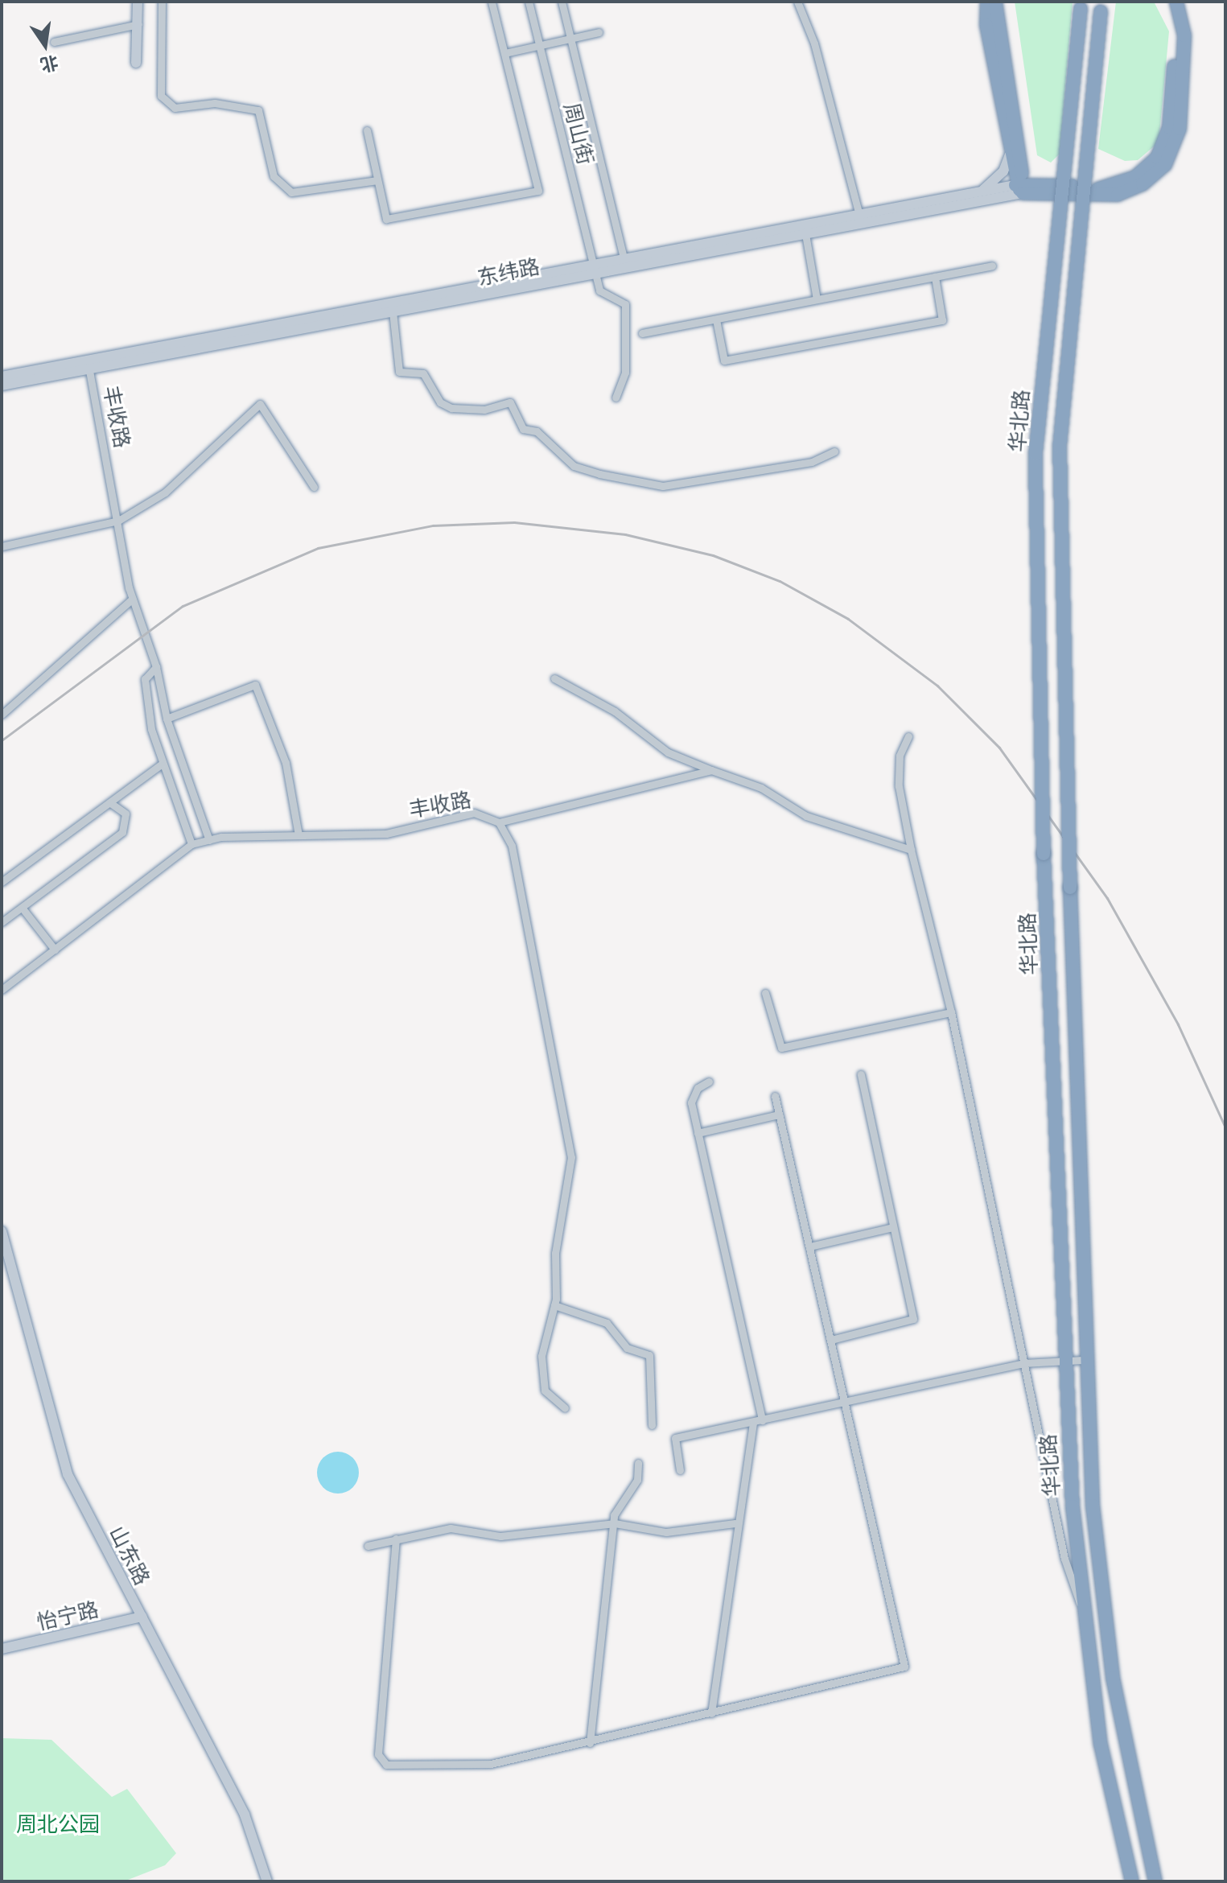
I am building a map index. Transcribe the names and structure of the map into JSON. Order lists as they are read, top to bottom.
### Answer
{
  "streets": {
    "highway": ["华北路"],
    "main road": ["东纬路", "山东路", "怡宁路"],
    "street": ["周山街", "丰收路"]
  },
  "crossings": [
    ["周山街", "东纬路"],
    ["东纬路", "丰收路"],
    ["山东路", "怡宁路"]
  ],
  "parks": ["周北公园"],
  "north": "bottom"
}
